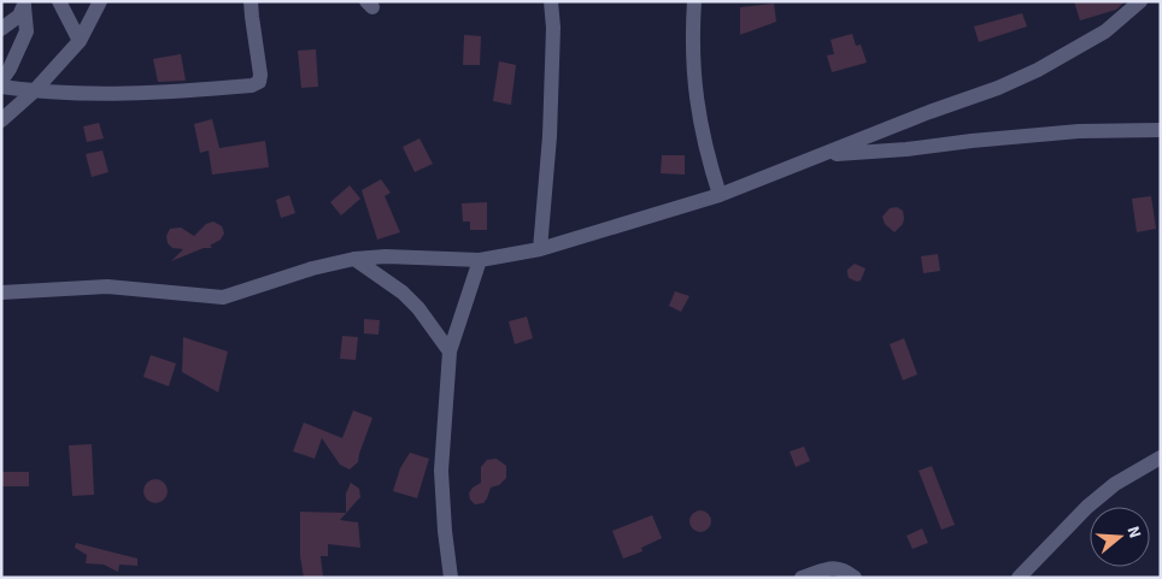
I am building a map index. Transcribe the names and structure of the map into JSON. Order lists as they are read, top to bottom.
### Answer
{
  "north": "right"
}
